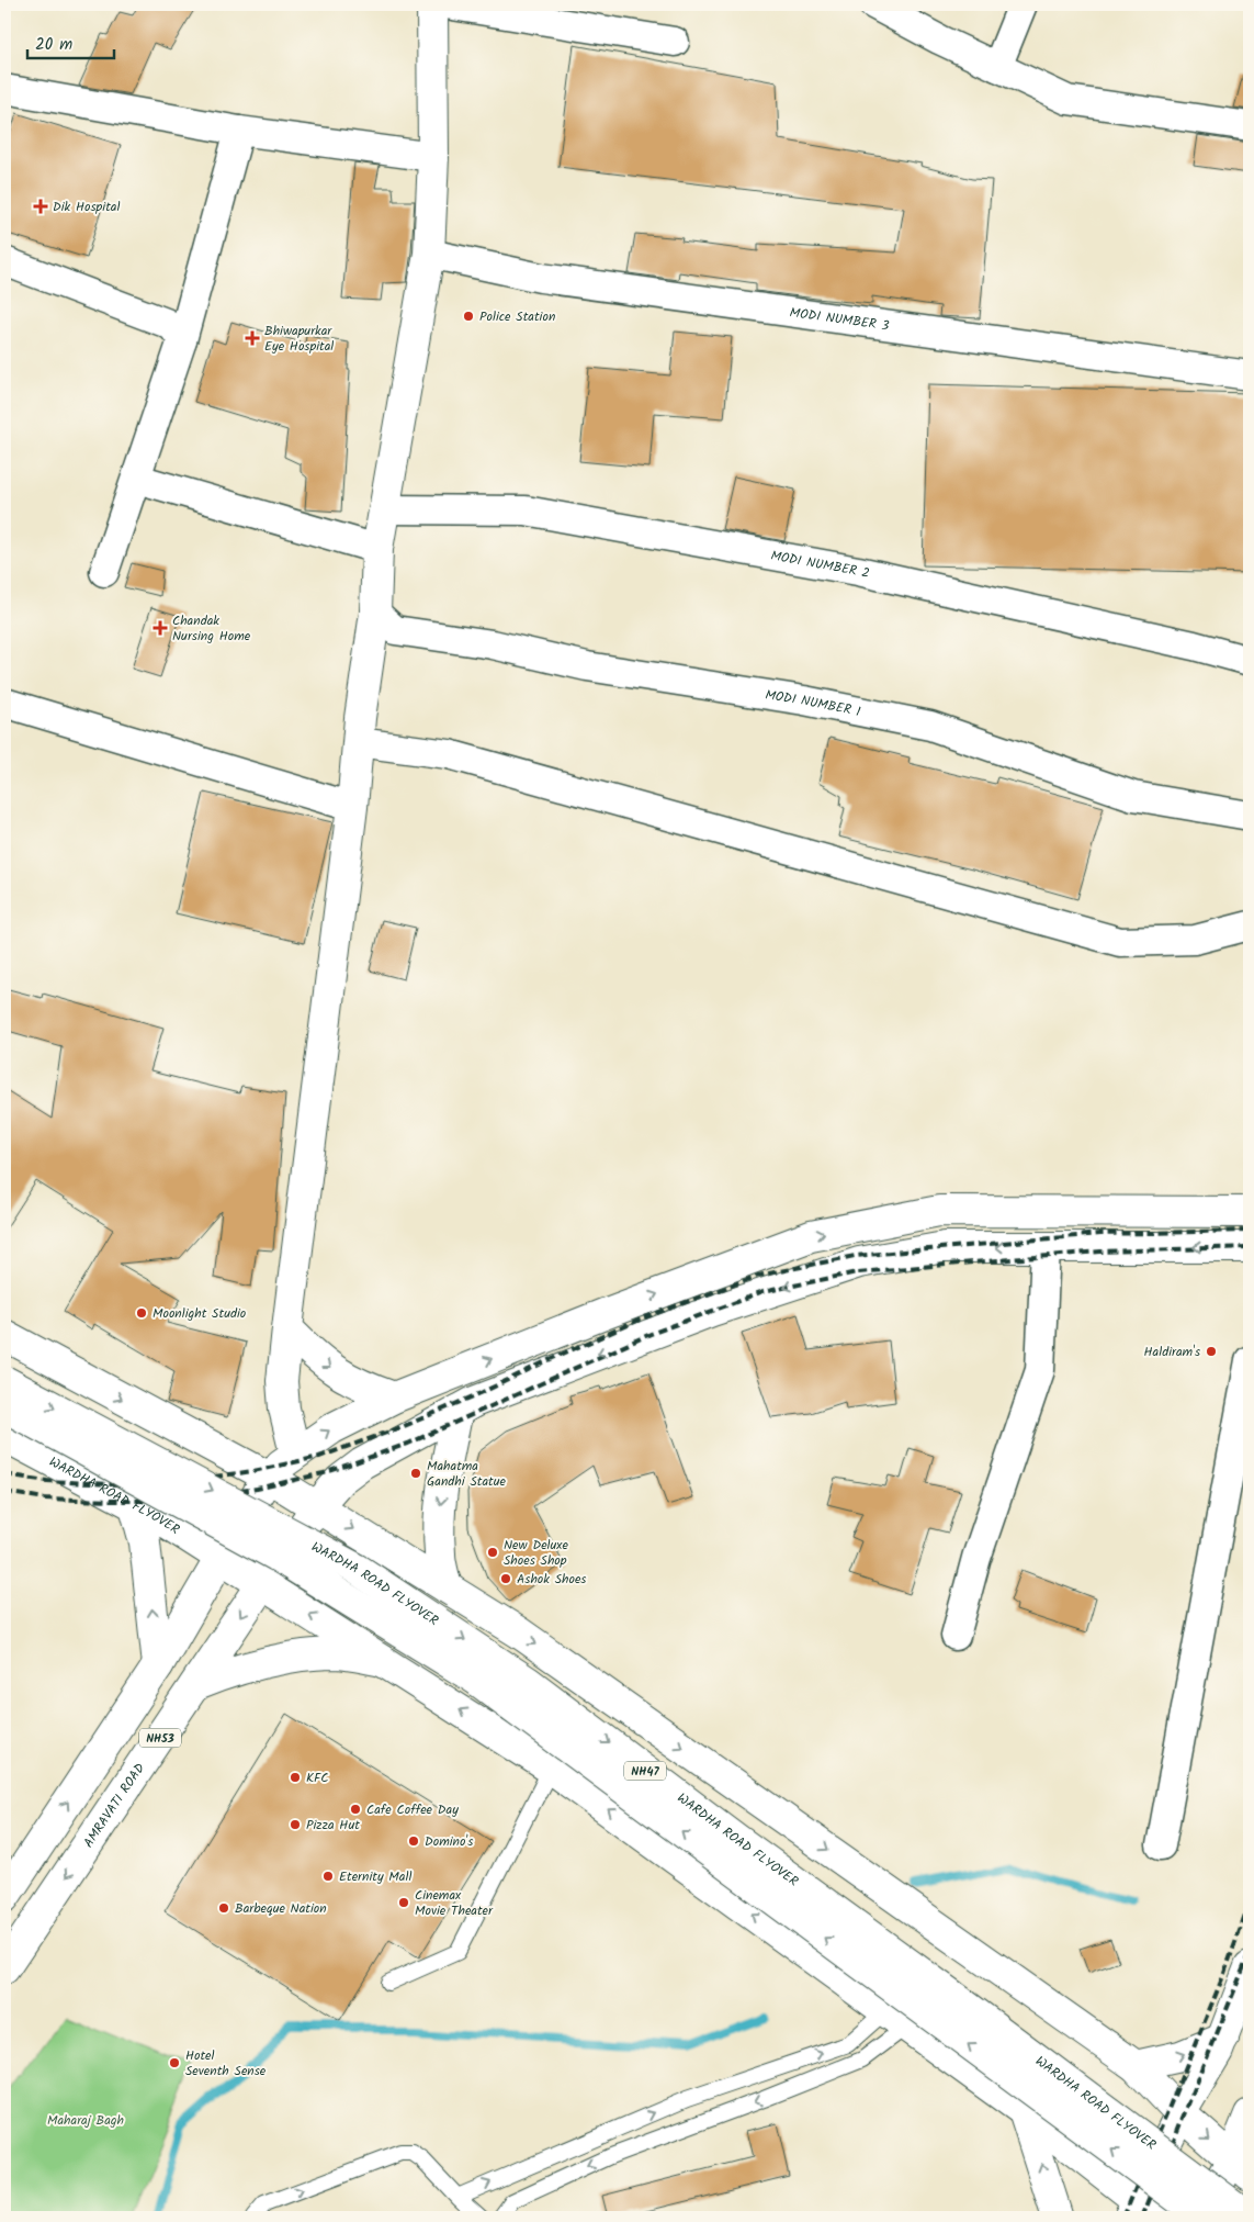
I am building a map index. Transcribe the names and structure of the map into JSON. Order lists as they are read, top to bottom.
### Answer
{
  "streets": {
    "main road": [
      "WARDHA ROAD FLYOVER",
      "NH53",
      "NH47",
      "AMRAVATI ROAD"
    ],
    "street": ["MODI NUMBER 3", "MODI NUMBER 2", "MODI NUMBER 1"]
  },
  "crossings": [
    ["WARDHA ROAD FLYOVER", "NH53"],
    ["WARDHA ROAD FLYOVER", "AMRAVATI ROAD"]
  ],
  "parks": ["Maharaj Bagh"],
  "places": {
    "health": ["Dik Hospital", "Bhiwapurkar Eye Hospital", "Chandak Nursing Home"],
    "other": [
      "Police Station",
      "Moonlight Studio",
      "Haldiram's",
      "Mahatma Gandhi Statue",
      "New Deluxe Shoes Shop",
      "Ashok Shoes",
      "KFC",
      "Cafe Coffee Day",
      "Pizza Hut",
      "Domino's",
      "Eternity Mall",
      "Cinemax Movie Theater",
      "Barbeque Nation",
      "Hotel Seventh Sense"
    ]
  },
  "scale_bar": "20 m"
}
